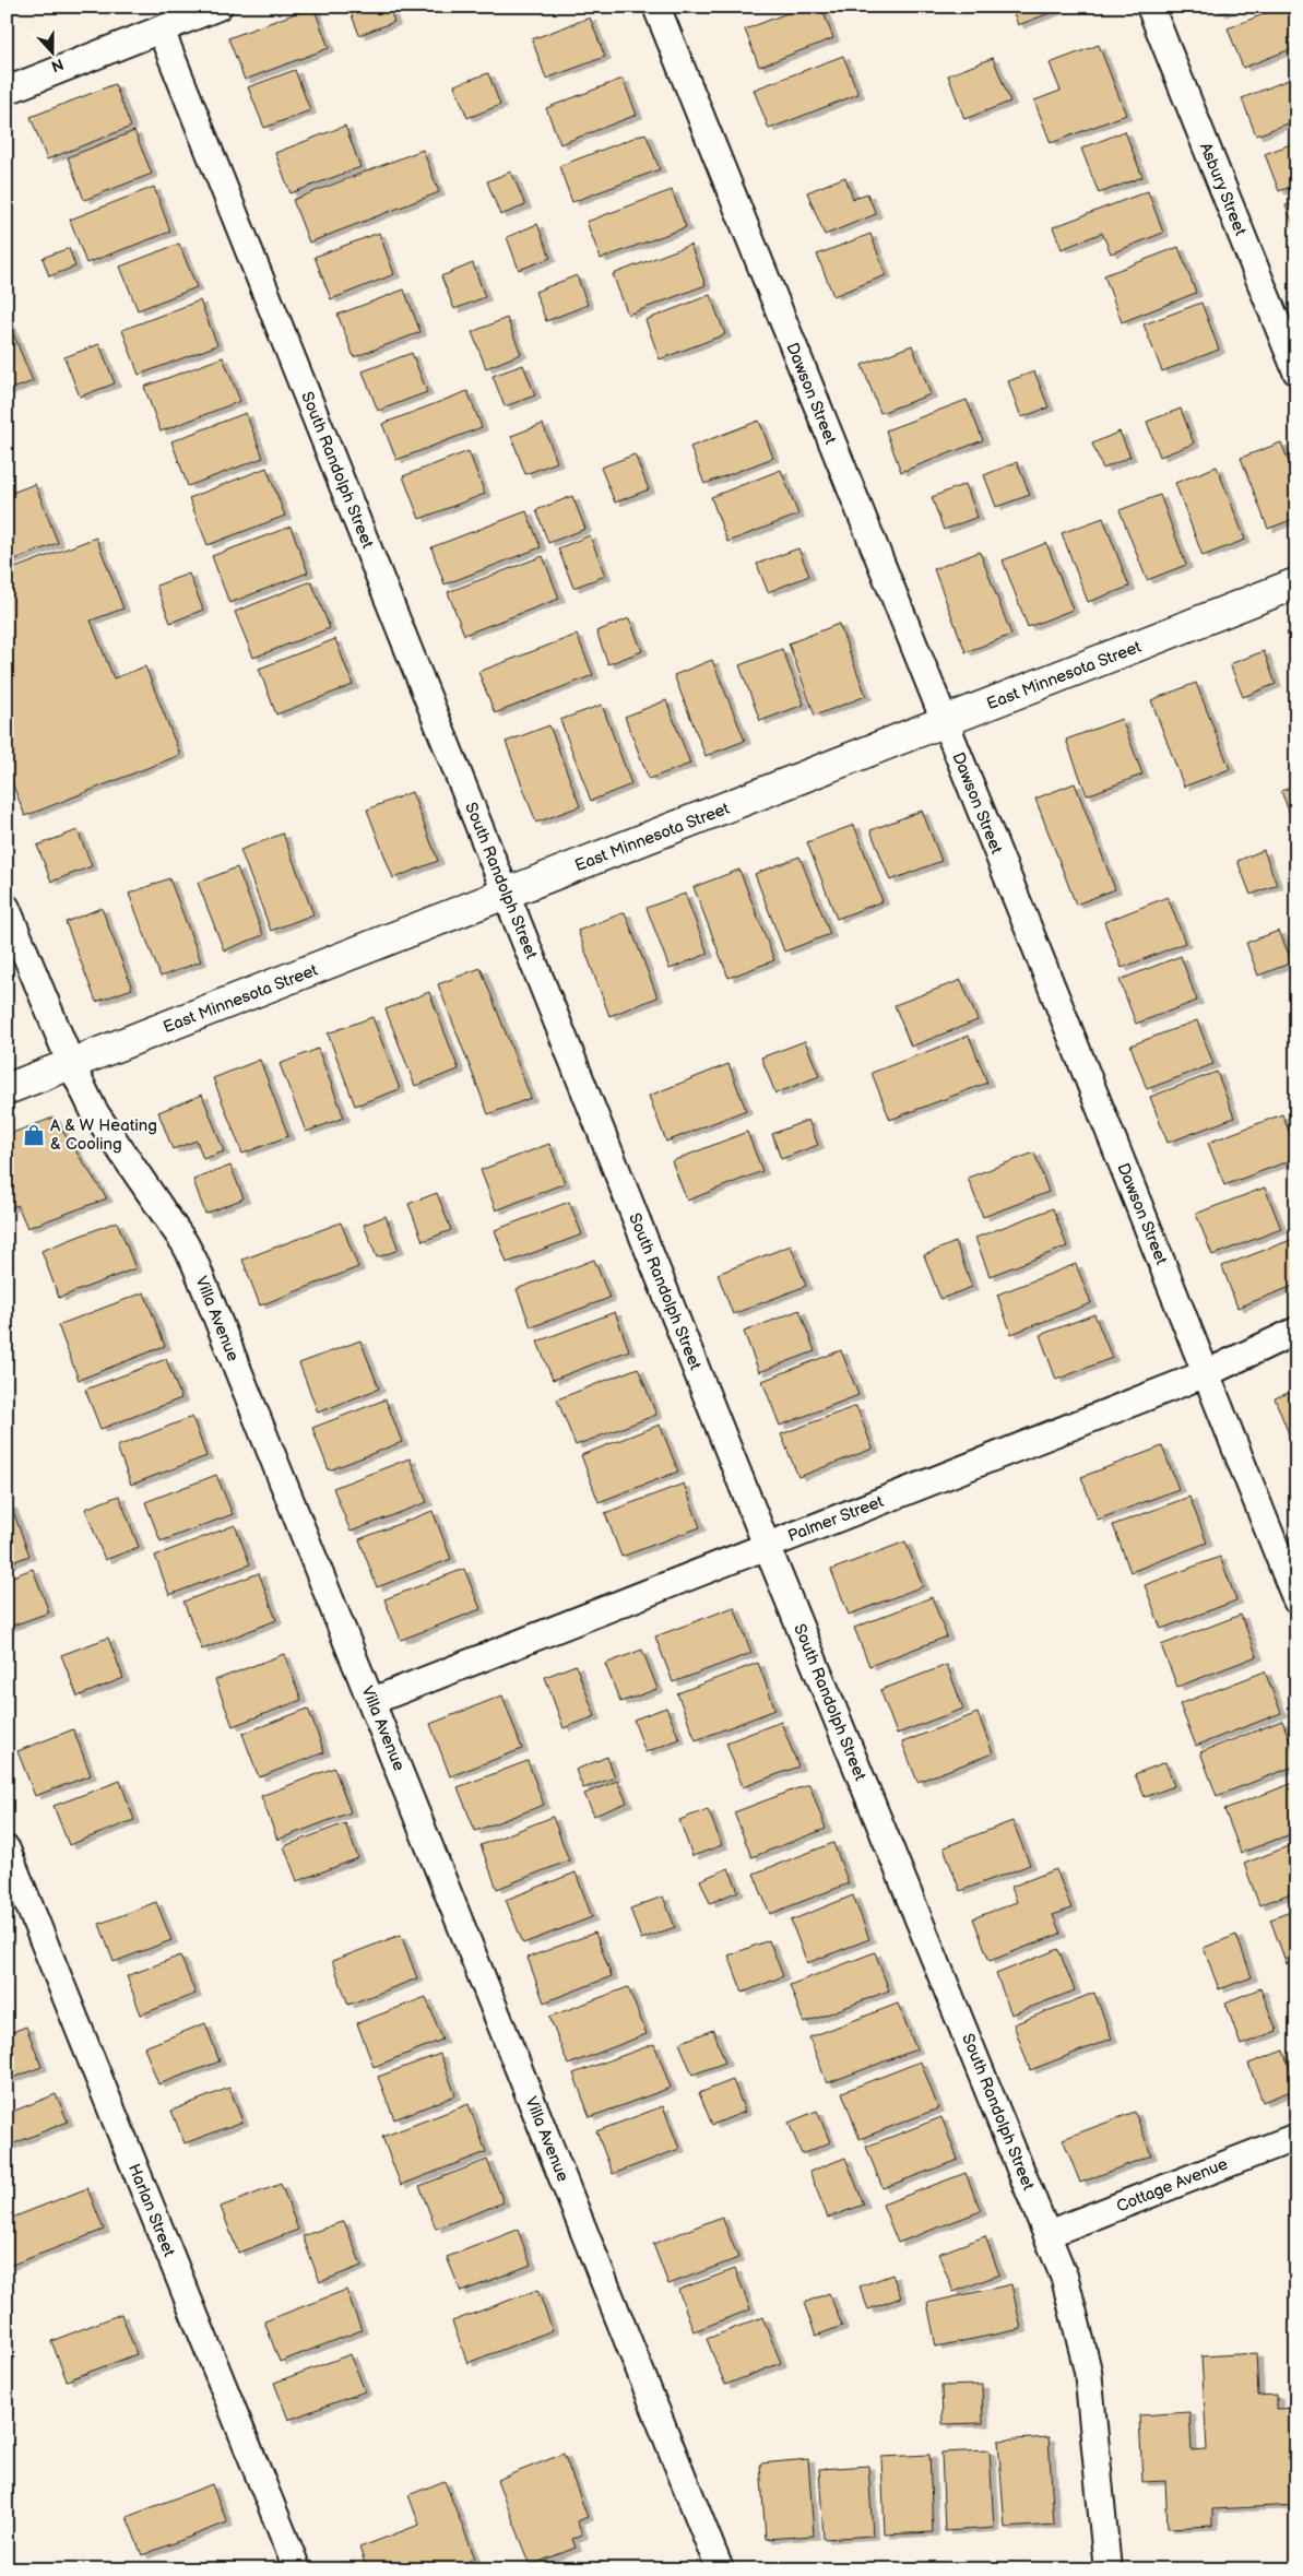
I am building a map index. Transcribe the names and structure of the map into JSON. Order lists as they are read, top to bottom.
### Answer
{
  "streets": {
    "street": [
      "Asbury Street",
      "Dawson Street",
      "South Randolph Street",
      "East Minnesota Street",
      "Villa Avenue",
      "Palmer Street",
      "Cottage Avenue",
      "Harlan Street"
    ]
  },
  "crossings": [
    ["Dawson Street", "East Minnesota Street"],
    ["Dawson Street", "Palmer Street"],
    ["South Randolph Street", "East Minnesota Street"],
    ["South Randolph Street", "Palmer Street"],
    ["South Randolph Street", "Cottage Avenue"],
    ["East Minnesota Street", "Villa Avenue"],
    ["Villa Avenue", "Palmer Street"]
  ],
  "places": {
    "shop": ["A & W Heating & Cooling"]
  },
  "north": "bottom"
}
